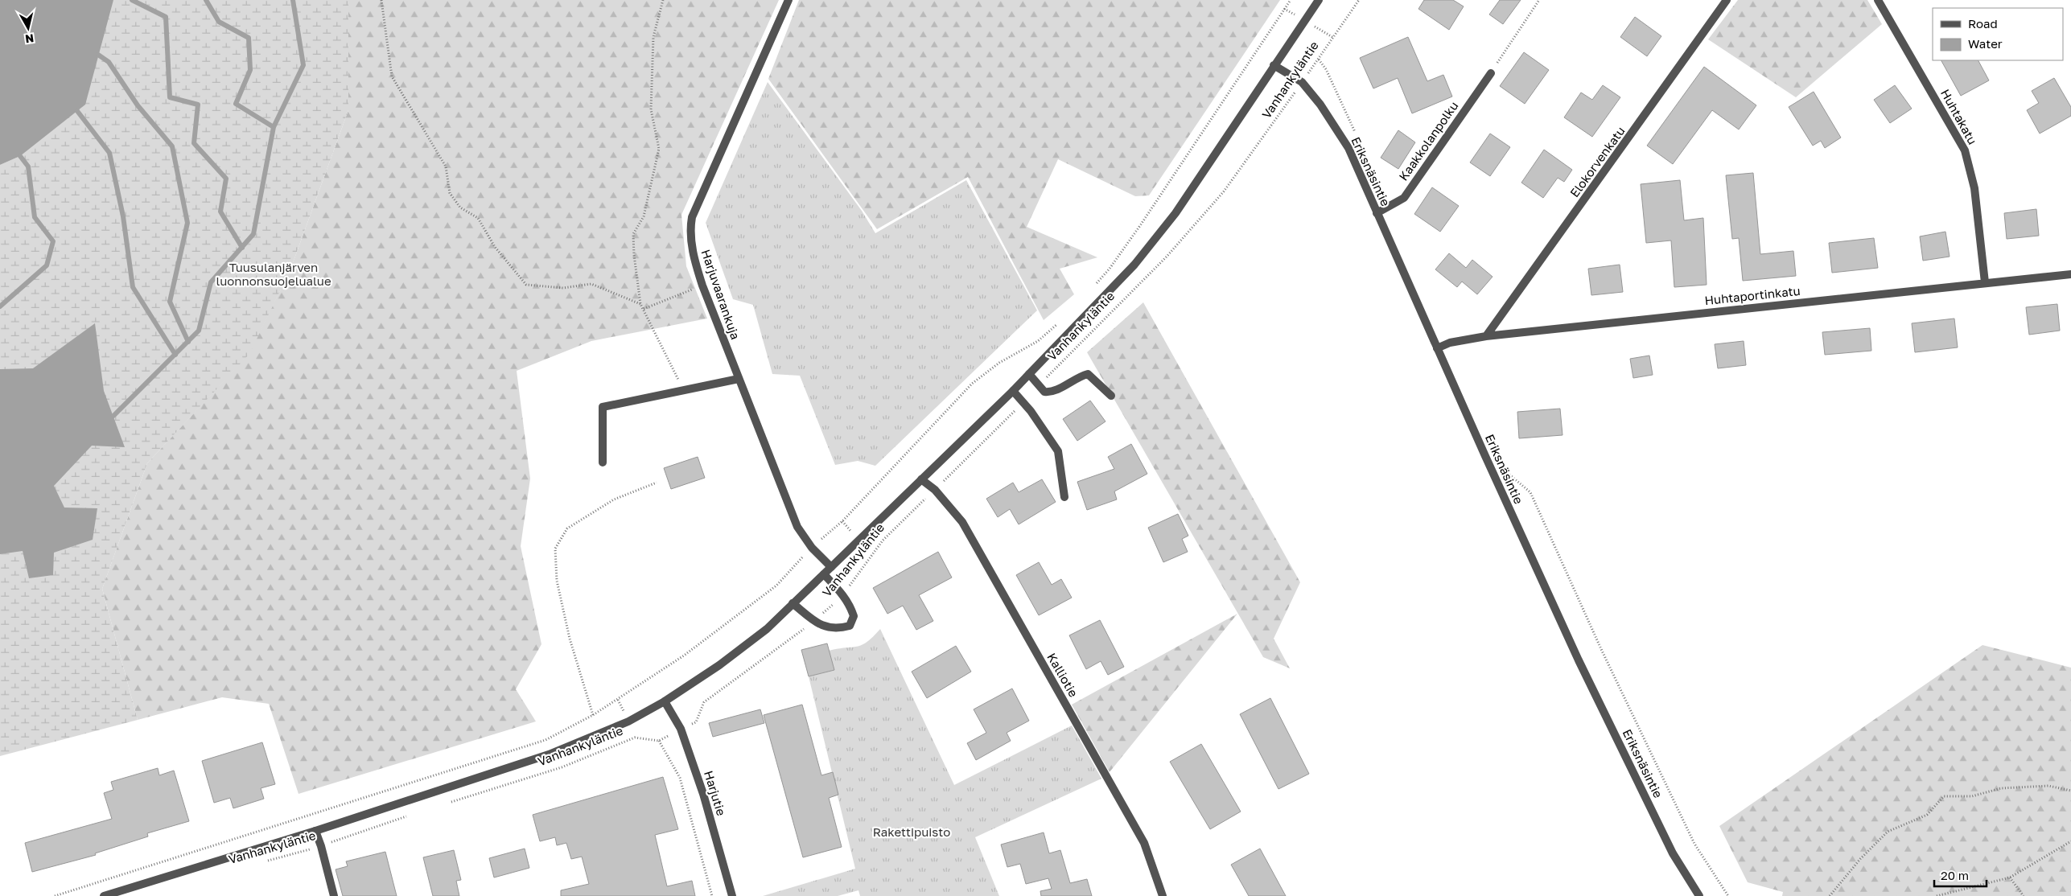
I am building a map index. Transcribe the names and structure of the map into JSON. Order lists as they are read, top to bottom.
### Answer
{
  "streets": {
    "street": [
      "Vanhankyläntie",
      "Huhtakatu",
      "Kaakkolanpolku",
      "Elokorvenkatu",
      "Eriksnäsintie",
      "Harjuvaarankuja",
      "Huhtaportinkatu",
      "Kalliotie",
      "Harjutie"
    ]
  },
  "crossings": [
    ["Vanhankyläntie", "Eriksnäsintie"],
    ["Vanhankyläntie", "Harjuvaarankuja"],
    ["Vanhankyläntie", "Kalliotie"],
    ["Vanhankyläntie", "Harjutie"],
    ["Huhtakatu", "Huhtaportinkatu"],
    ["Kaakkolanpolku", "Eriksnäsintie"],
    ["Elokorvenkatu", "Huhtaportinkatu"],
    ["Eriksnäsintie", "Huhtaportinkatu"]
  ],
  "parks": ["Tuusulanjärven luonnonsuojelualue", "Rakettipuisto"],
  "legend": ["Road", "Water"],
  "scale_bar": "20 m",
  "north": "bottom"
}
